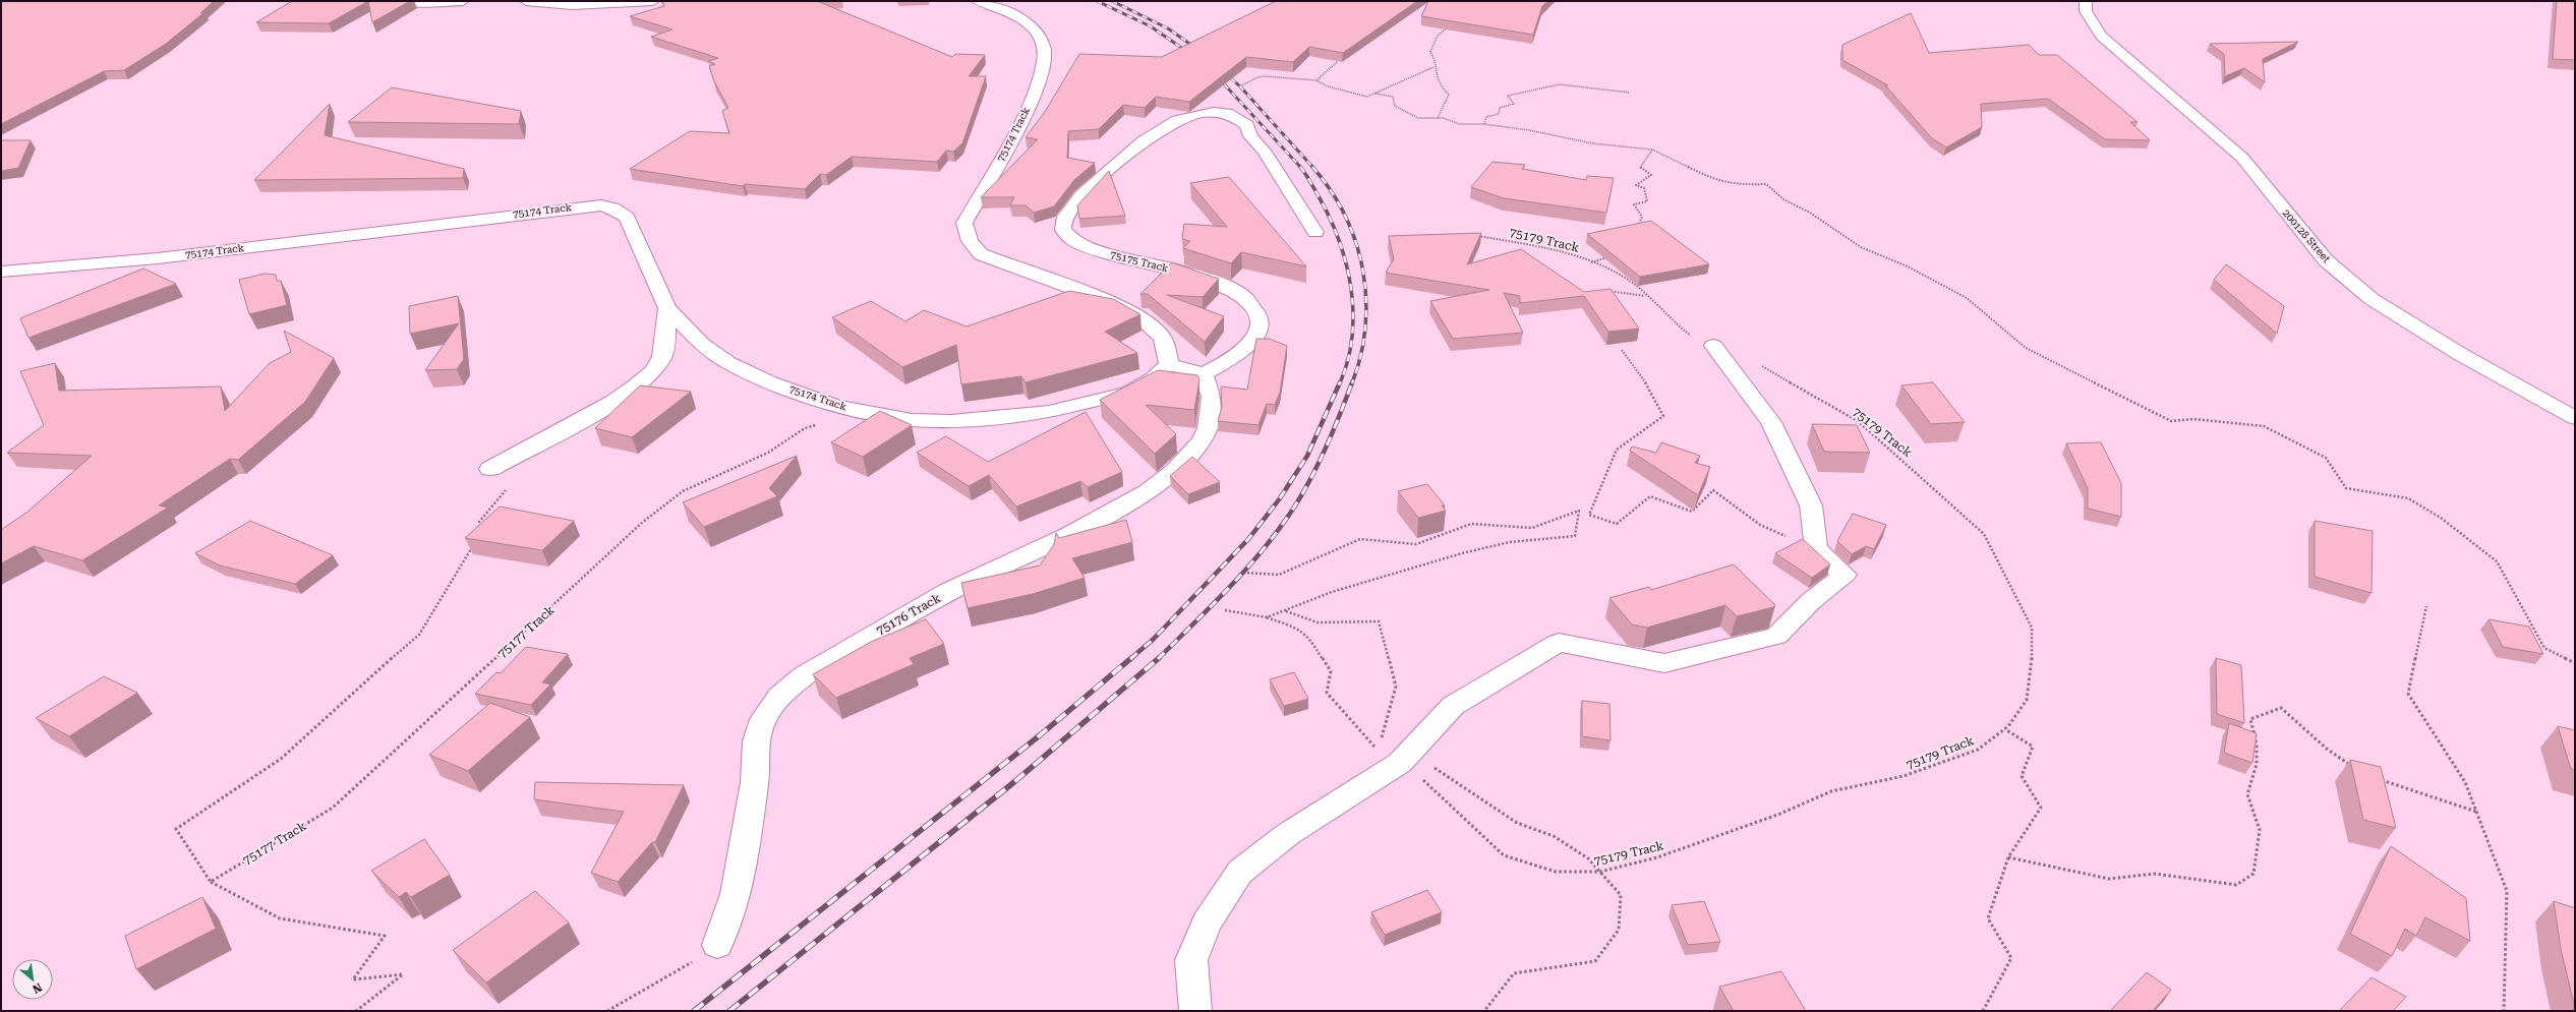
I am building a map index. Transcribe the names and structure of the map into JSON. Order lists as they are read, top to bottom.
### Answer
{
  "streets": {
    "street": [
      "75174 Track",
      "200128 Street",
      "75175 Track",
      "75176 Track"
    ],
    "path": ["75179 Track", "75177 Track"]
  },
  "crossings": [
    ["75174 Track", "75177 Track"],
    ["75175 Track", "75176 Track"]
  ],
  "north": "bottom right"
}
